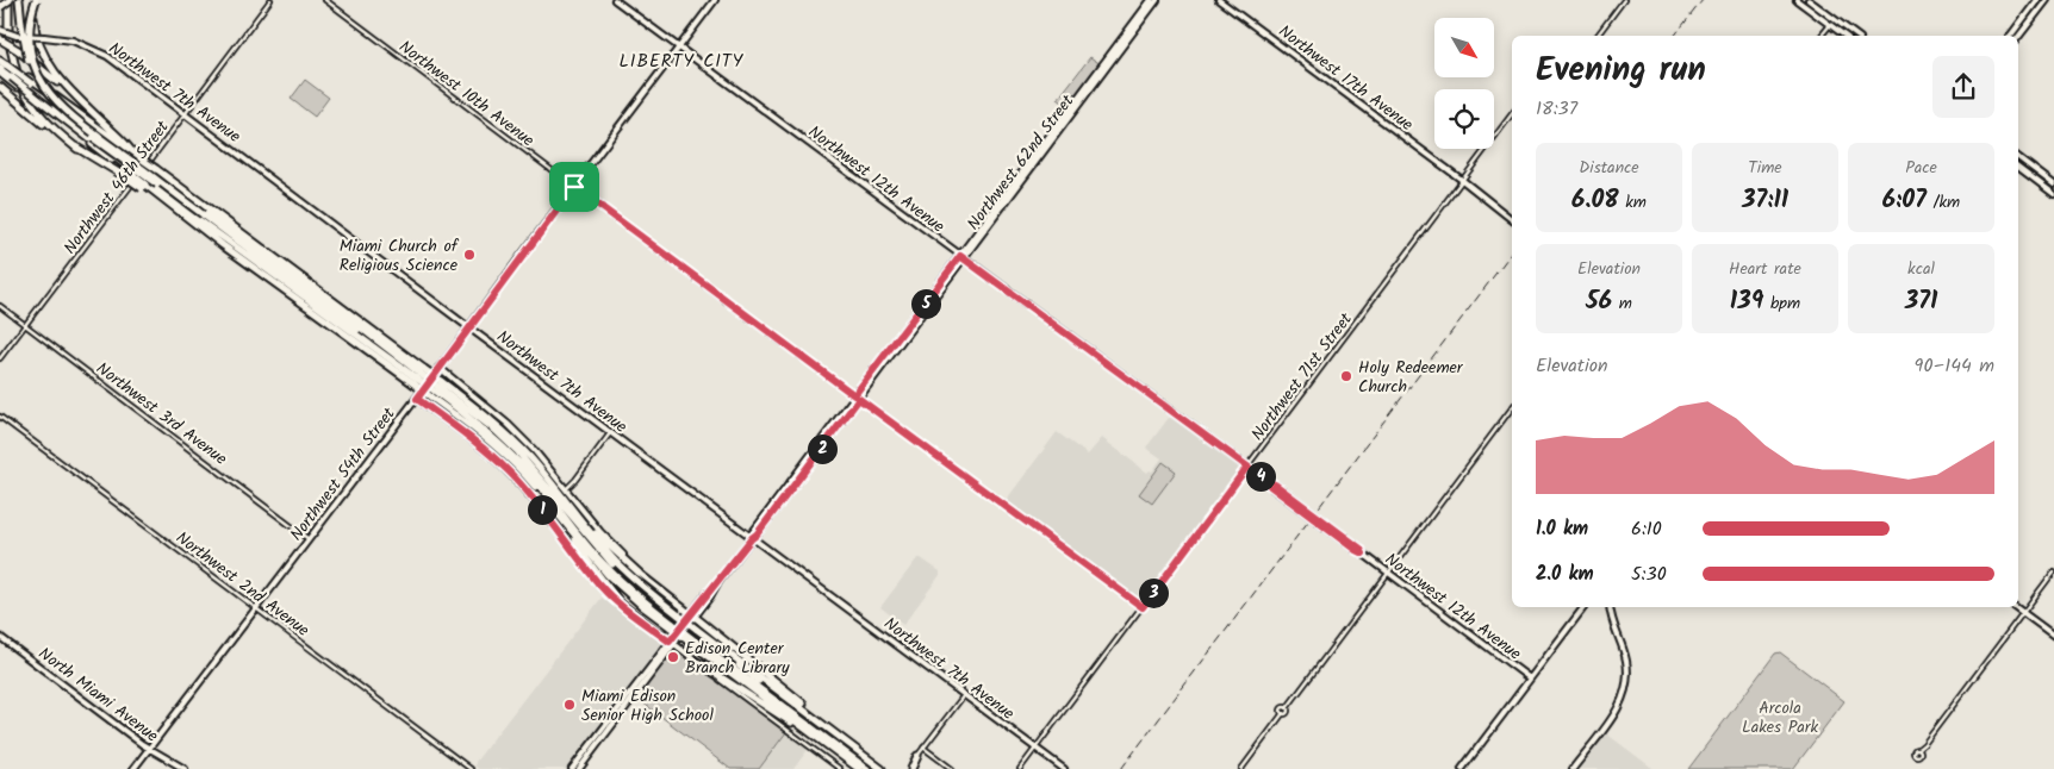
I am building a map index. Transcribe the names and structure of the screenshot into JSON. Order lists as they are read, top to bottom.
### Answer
{
  "streets": {
    "main road": [
      "Northwest 17th Avenue",
      "Northwest 7th Avenue",
      "Northwest 62nd Street",
      "Northwest 12th Avenue",
      "Northwest 54th Street",
      "North Miami Avenue"
    ],
    "street": [
      "Northwest 10th Avenue",
      "Northwest 46th Street",
      "Northwest 71st Street",
      "Northwest 3rd Avenue",
      "Northwest 2nd Avenue"
    ]
  },
  "crossings": [
    ["Northwest 17th Avenue", "Northwest 71st Street"],
    ["Northwest 7th Avenue", "Northwest 62nd Street"],
    ["Northwest 7th Avenue", "Northwest 46th Street"],
    ["Northwest 7th Avenue", "Northwest 71st Street"],
    ["Northwest 7th Avenue", "Northwest 54th Street"],
    ["Northwest 10th Avenue", "Northwest 62nd Street"],
    ["Northwest 10th Avenue", "Northwest 71st Street"],
    ["Northwest 10th Avenue", "Northwest 54th Street"],
    ["Northwest 62nd Street", "Northwest 12th Avenue"],
    ["Northwest 12th Avenue", "Northwest 71st Street"],
    ["Northwest 12th Avenue", "Northwest 54th Street"],
    ["Northwest 46th Street", "Northwest 3rd Avenue"],
    ["Northwest 3rd Avenue", "Northwest 54th Street"],
    ["Northwest 54th Street", "Northwest 2nd Avenue"],
    ["Northwest 54th Street", "North Miami Avenue"]
  ],
  "districts": ["LIBERTY CITY"],
  "parks": ["Arcola Lakes Park"],
  "places": [
    "Miami Church of Religious Science",
    "Holy Redeemer Church",
    "Edison Center Branch Library",
    "Miami Edison Senior High School"
  ],
  "north": "bottom right",
  "page": {
    "heading": ["Evening run", "18:37"],
    "stats": [
      ["Distance", "6.08 km"],
      ["Time", "37:11"],
      ["Pace", "6:07 /km"],
      ["Elevation", "56 m"],
      ["Heart rate", "139 bpm"],
      ["kcal", "371"]
    ],
    "pins": [
      "5",
      "2",
      "4",
      "1",
      "3"
    ],
    "chart": ["Elevation", "90–144 m"],
    "list": [
      {
        "name": "1.0 km",
        "note": "6:10"
      },
      {
        "name": "2.0 km",
        "note": "5:30"
      }
    ]
  }
}
